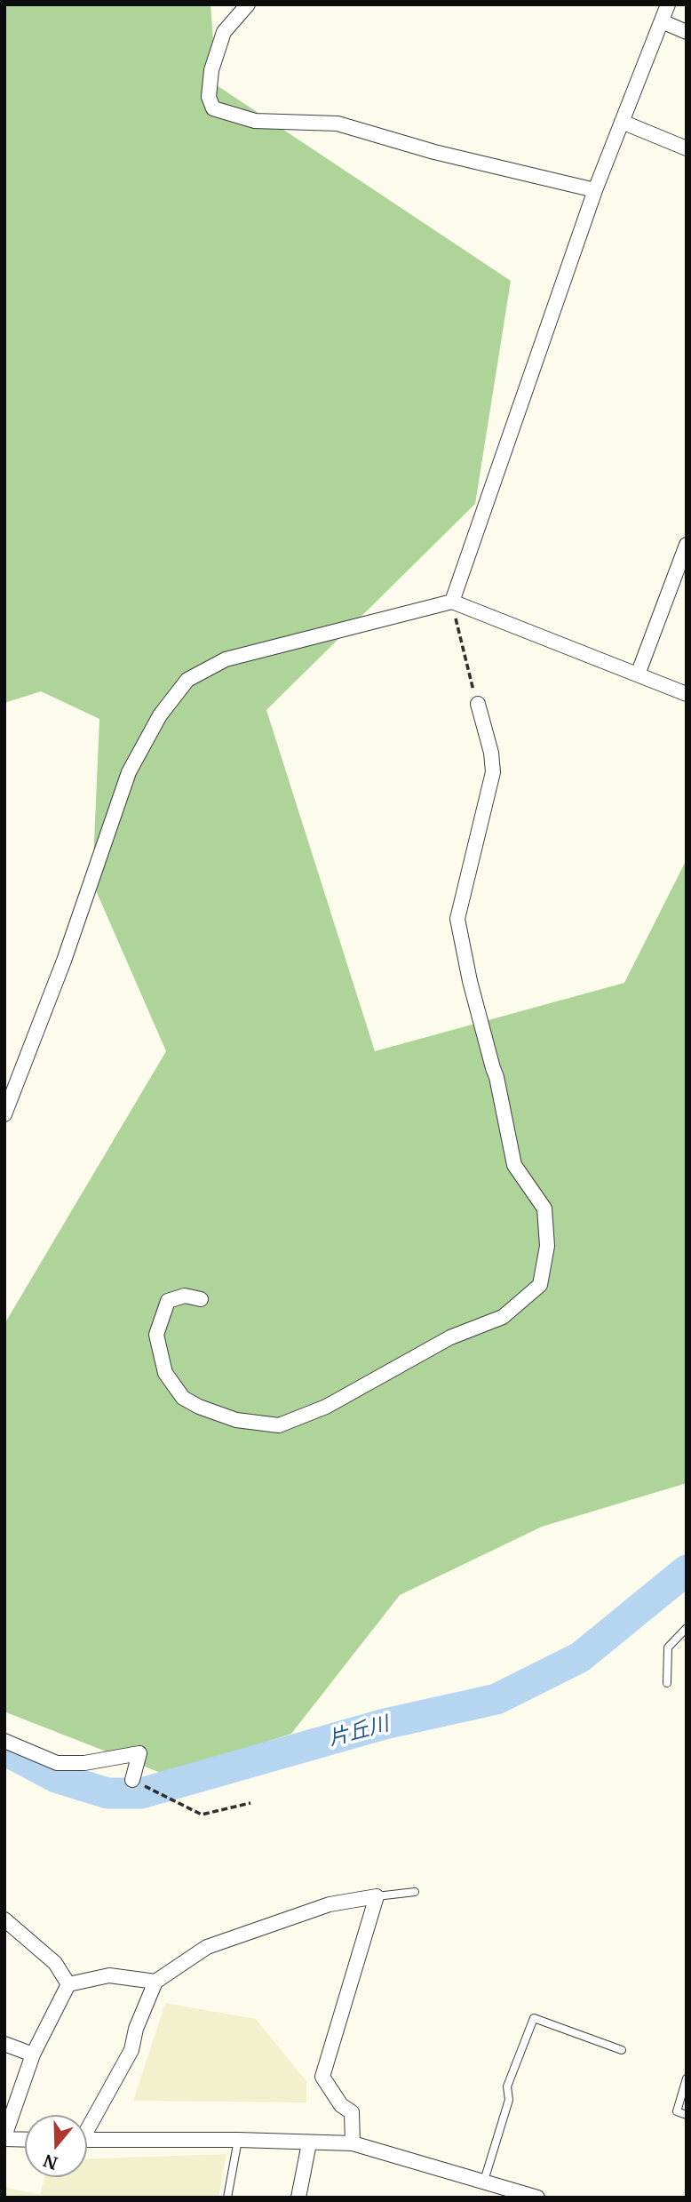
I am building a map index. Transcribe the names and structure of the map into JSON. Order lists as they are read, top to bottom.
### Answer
{
  "water": ["片丘川"],
  "north": "bottom"
}
